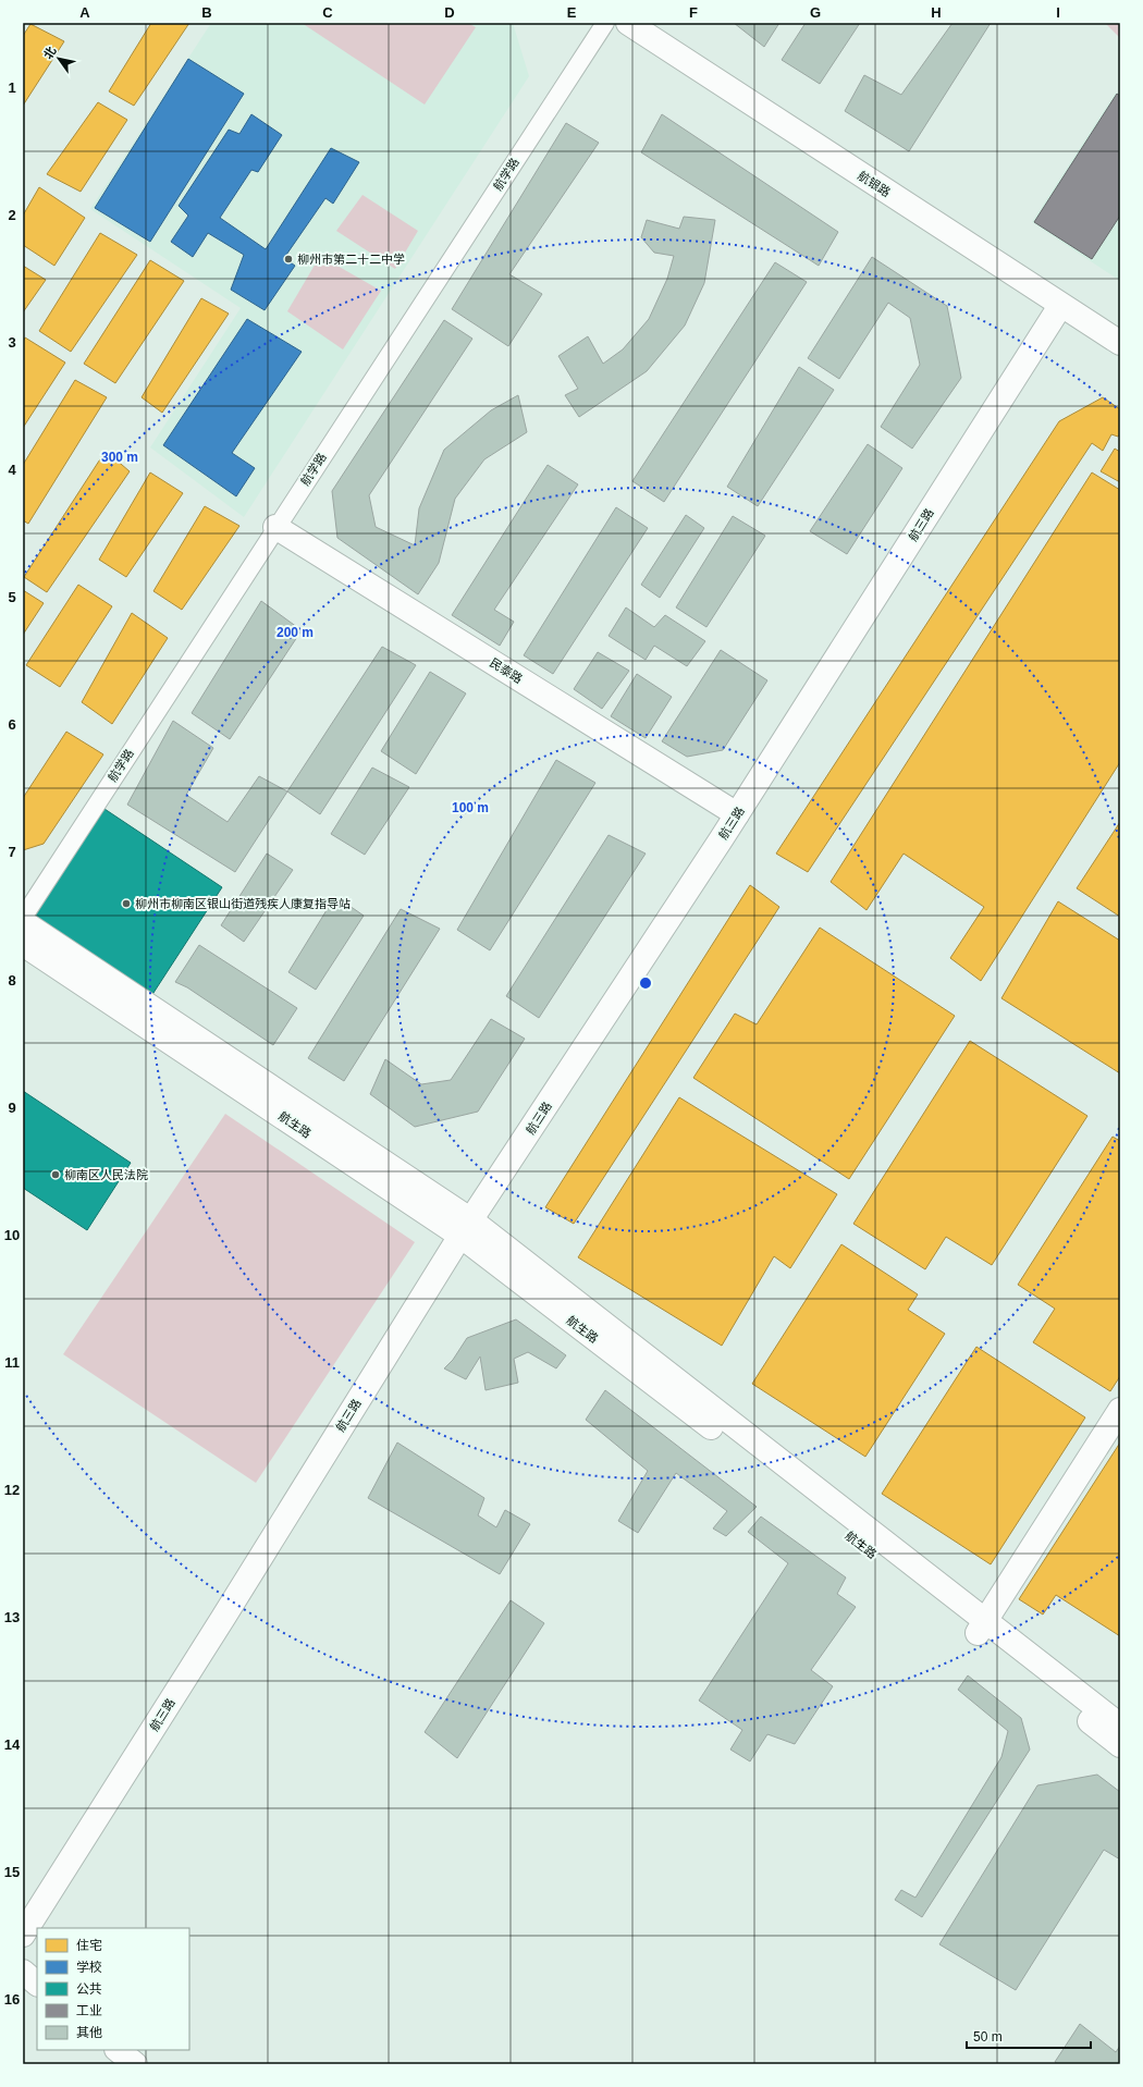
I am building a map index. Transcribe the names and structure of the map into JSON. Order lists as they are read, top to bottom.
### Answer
{
  "streets": {
    "street": [
      "航学路",
      "航银路",
      "航三路",
      "民泰路",
      "航生路"
    ]
  },
  "crossings": [
    ["航学路", "民泰路"],
    ["航银路", "航三路"],
    ["航三路", "民泰路"],
    ["航三路", "航生路"]
  ],
  "places": ["柳州市第二十二中学", "柳州市柳南区银山街道残疾人康复指导站", "柳南区人民法院"],
  "legend": [
    "住宅",
    "学校",
    "公共",
    "工业",
    "其他"
  ],
  "scale_bar": "50 m",
  "north": "top left",
  "grid": {
    "columns": [
      "A",
      "B",
      "C",
      "D",
      "E",
      "F",
      "G",
      "H",
      "I"
    ],
    "rows": [
      "1",
      "2",
      "3",
      "4",
      "5",
      "6",
      "7",
      "8",
      "9",
      "10",
      "11",
      "12",
      "13",
      "14",
      "15",
      "16"
    ]
  },
  "rings": ["300 m", "200 m", "100 m"]
}
